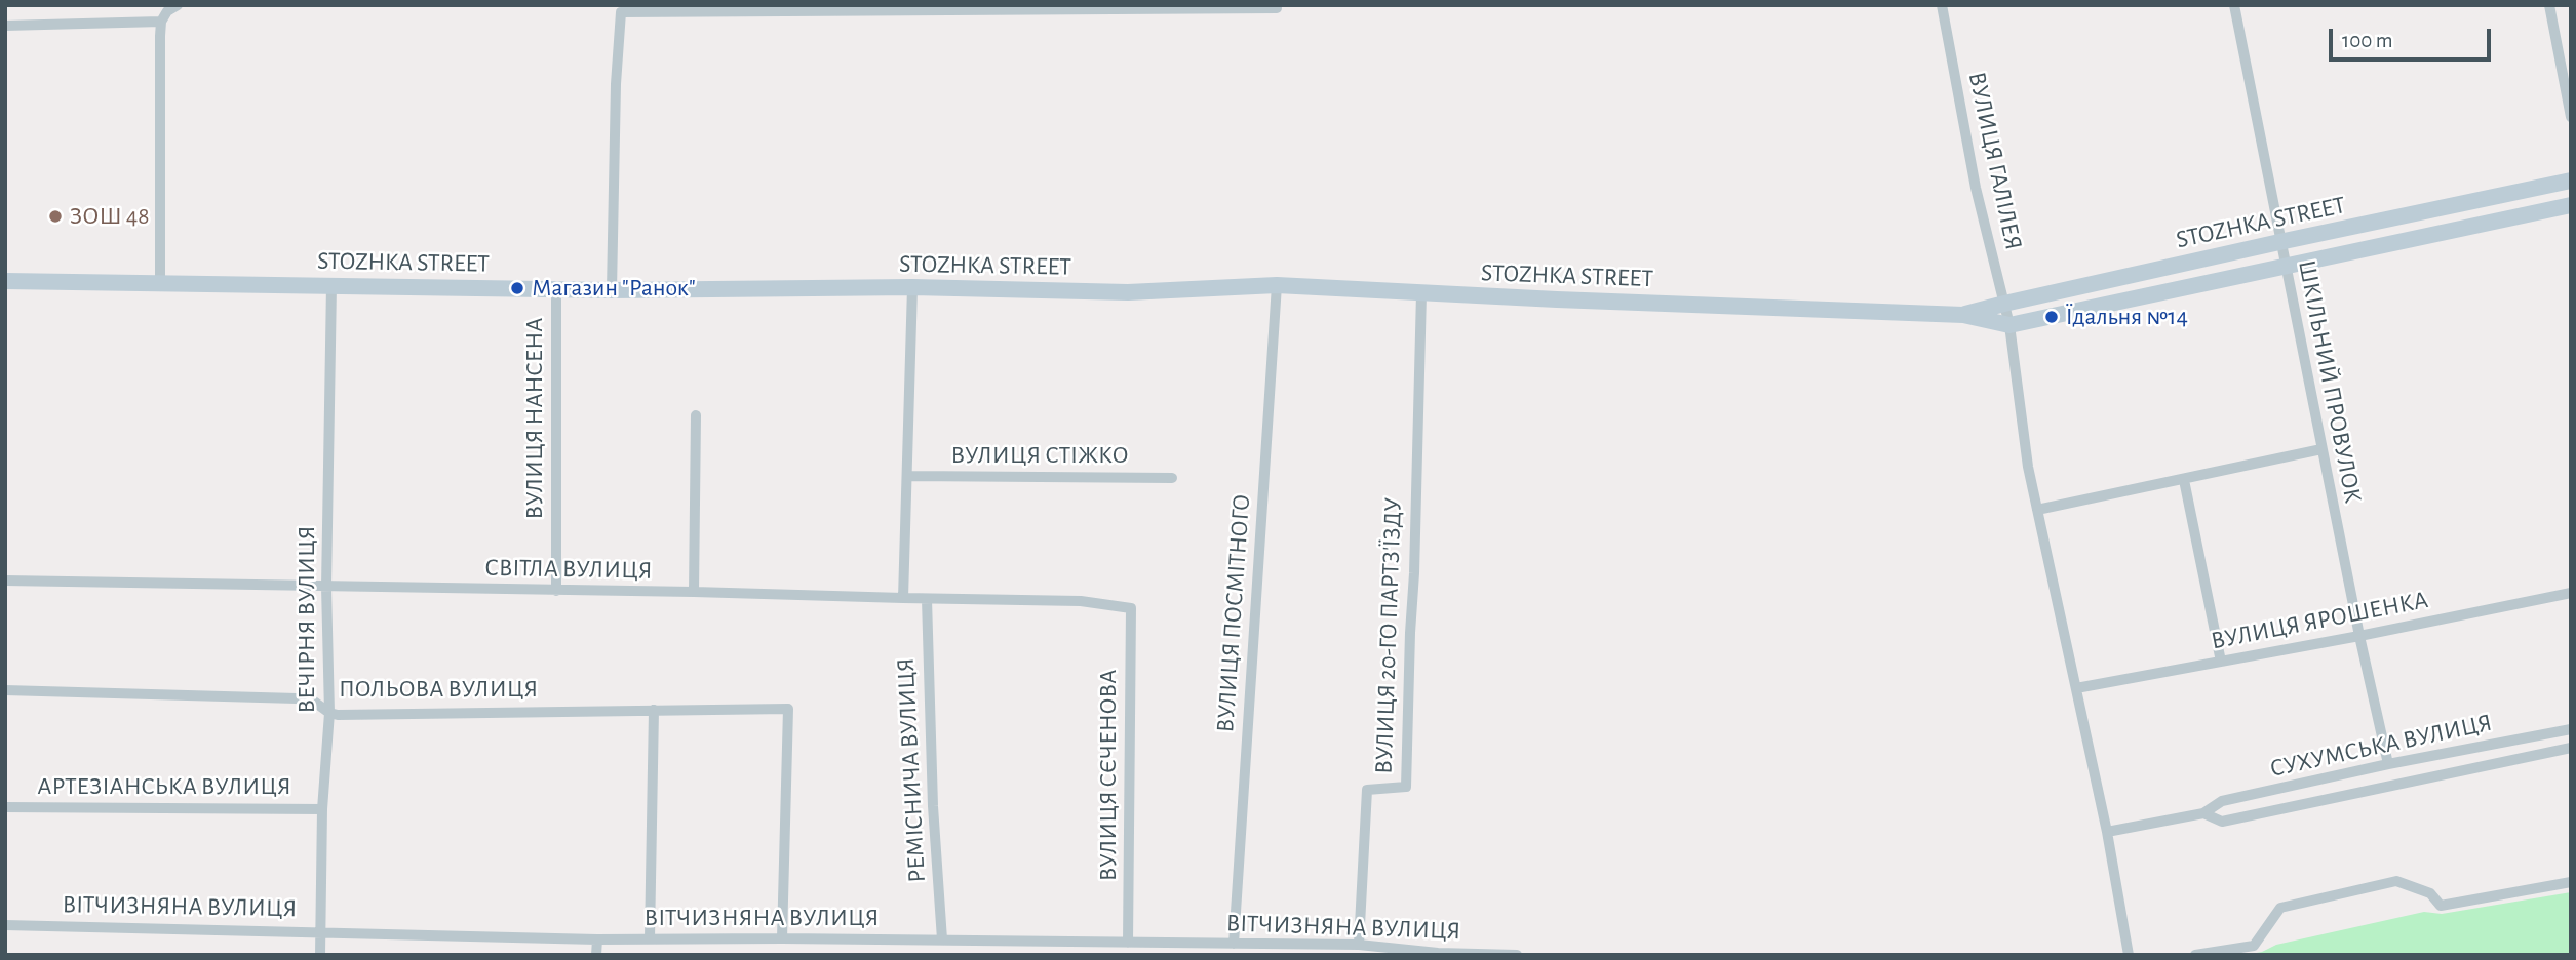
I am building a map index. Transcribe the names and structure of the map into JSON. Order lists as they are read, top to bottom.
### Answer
{
  "streets": {
    "street": [
      "ВУЛИЦЯ ГАЛІЛЕЯ",
      "STOZHKA STREET",
      "ШКІЛЬНИЙ ПРОВУЛОК",
      "ВУЛИЦЯ НАНСЕНА",
      "ВУЛИЦЯ СТІЖКО",
      "СВІТЛА ВУЛИЦЯ",
      "ВУЛИЦЯ ПОСМІТНОГО",
      "ВЕЧІРНЯ ВУЛИЦЯ",
      "ВУЛИЦЯ ЯРОШЕНКА",
      "ВУЛИЦЯ 20-ГО ПАРТЗ'ЇЗДУ",
      "ПОЛЬОВА ВУЛИЦЯ",
      "СУХУМСЬКА ВУЛИЦЯ",
      "РЕМІСНИЧА ВУЛИЦЯ",
      "ВУЛИЦЯ СЄЧЕНОВА",
      "АРТЕЗІАНСЬКА ВУЛИЦЯ",
      "ВІТЧИЗНЯНА ВУЛИЦЯ"
    ]
  },
  "crossings": [
    ["ВУЛИЦЯ ГАЛІЛЕЯ", "STOZHKA STREET"],
    ["ВУЛИЦЯ ГАЛІЛЕЯ", "ВУЛИЦЯ ЯРОШЕНКА"],
    ["ВУЛИЦЯ ГАЛІЛЕЯ", "СУХУМСЬКА ВУЛИЦЯ"],
    ["STOZHKA STREET", "ШКІЛЬНИЙ ПРОВУЛОК"],
    ["STOZHKA STREET", "ВУЛИЦЯ НАНСЕНА"],
    ["STOZHKA STREET", "ВУЛИЦЯ ПОСМІТНОГО"],
    ["STOZHKA STREET", "ВЕЧІРНЯ ВУЛИЦЯ"],
    ["STOZHKA STREET", "ВУЛИЦЯ 20-ГО ПАРТЗ'ЇЗДУ"],
    ["ШКІЛЬНИЙ ПРОВУЛОК", "ВУЛИЦЯ ЯРОШЕНКА"],
    ["ШКІЛЬНИЙ ПРОВУЛОК", "СУХУМСЬКА ВУЛИЦЯ"],
    ["ВУЛИЦЯ НАНСЕНА", "СВІТЛА ВУЛИЦЯ"],
    ["СВІТЛА ВУЛИЦЯ", "ВЕЧІРНЯ ВУЛИЦЯ"],
    ["СВІТЛА ВУЛИЦЯ", "РЕМІСНИЧА ВУЛИЦЯ"],
    ["СВІТЛА ВУЛИЦЯ", "ВУЛИЦЯ СЄЧЕНОВА"],
    ["ВУЛИЦЯ ПОСМІТНОГО", "ВІТЧИЗНЯНА ВУЛИЦЯ"],
    ["ВЕЧІРНЯ ВУЛИЦЯ", "ПОЛЬОВА ВУЛИЦЯ"],
    ["ВЕЧІРНЯ ВУЛИЦЯ", "АРТЕЗІАНСЬКА ВУЛИЦЯ"],
    ["ВЕЧІРНЯ ВУЛИЦЯ", "ВІТЧИЗНЯНА ВУЛИЦЯ"],
    ["ВУЛИЦЯ 20-ГО ПАРТЗ'ЇЗДУ", "ВІТЧИЗНЯНА ВУЛИЦЯ"],
    ["ПОЛЬОВА ВУЛИЦЯ", "ВІТЧИЗНЯНА ВУЛИЦЯ"],
    ["РЕМІСНИЧА ВУЛИЦЯ", "ВІТЧИЗНЯНА ВУЛИЦЯ"],
    ["ВУЛИЦЯ СЄЧЕНОВА", "ВІТЧИЗНЯНА ВУЛИЦЯ"]
  ],
  "places": ["ЗОШ 48", "Магазин \"Ранок\"", "Їдальня №14"],
  "scale_bar": "100 m"
}
